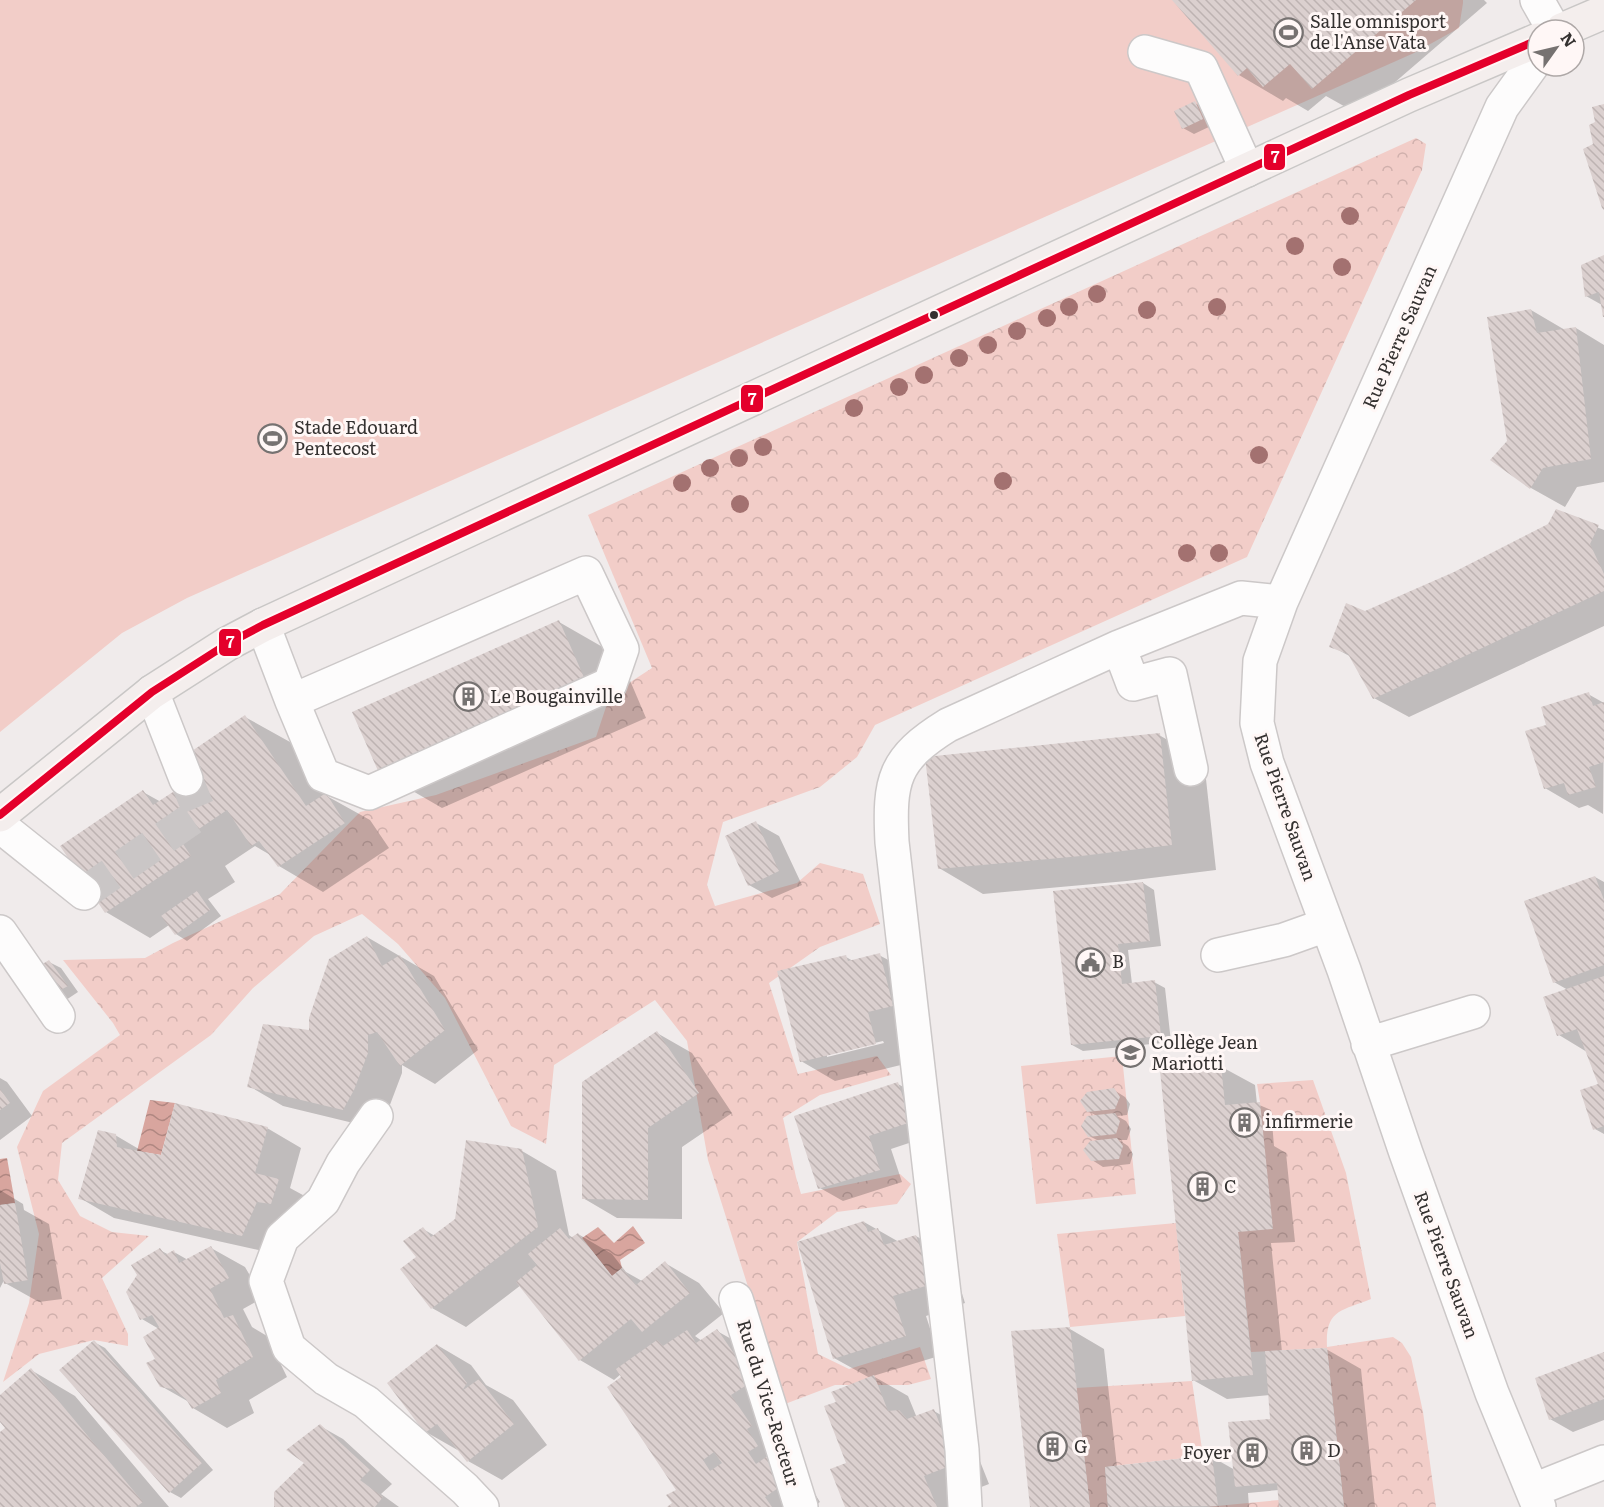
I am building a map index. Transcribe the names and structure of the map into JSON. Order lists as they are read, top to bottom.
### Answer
{
  "streets": {
    "street": ["Rue Pierre Sauvan", "Rue du Vice-Recteur"]
  },
  "places": {
    "sports": ["Salle omnisport de l'Anse Vata", "Stade Edouard Pentecost"],
    "building": [
      "Le Bougainville",
      "infirmerie",
      "C",
      "G",
      "D",
      "Foyer"
    ],
    "public building": ["B"],
    "school or university": ["Collège Jean Mariotti"]
  },
  "lines": ["transit line 7"],
  "north": "top right"
}
